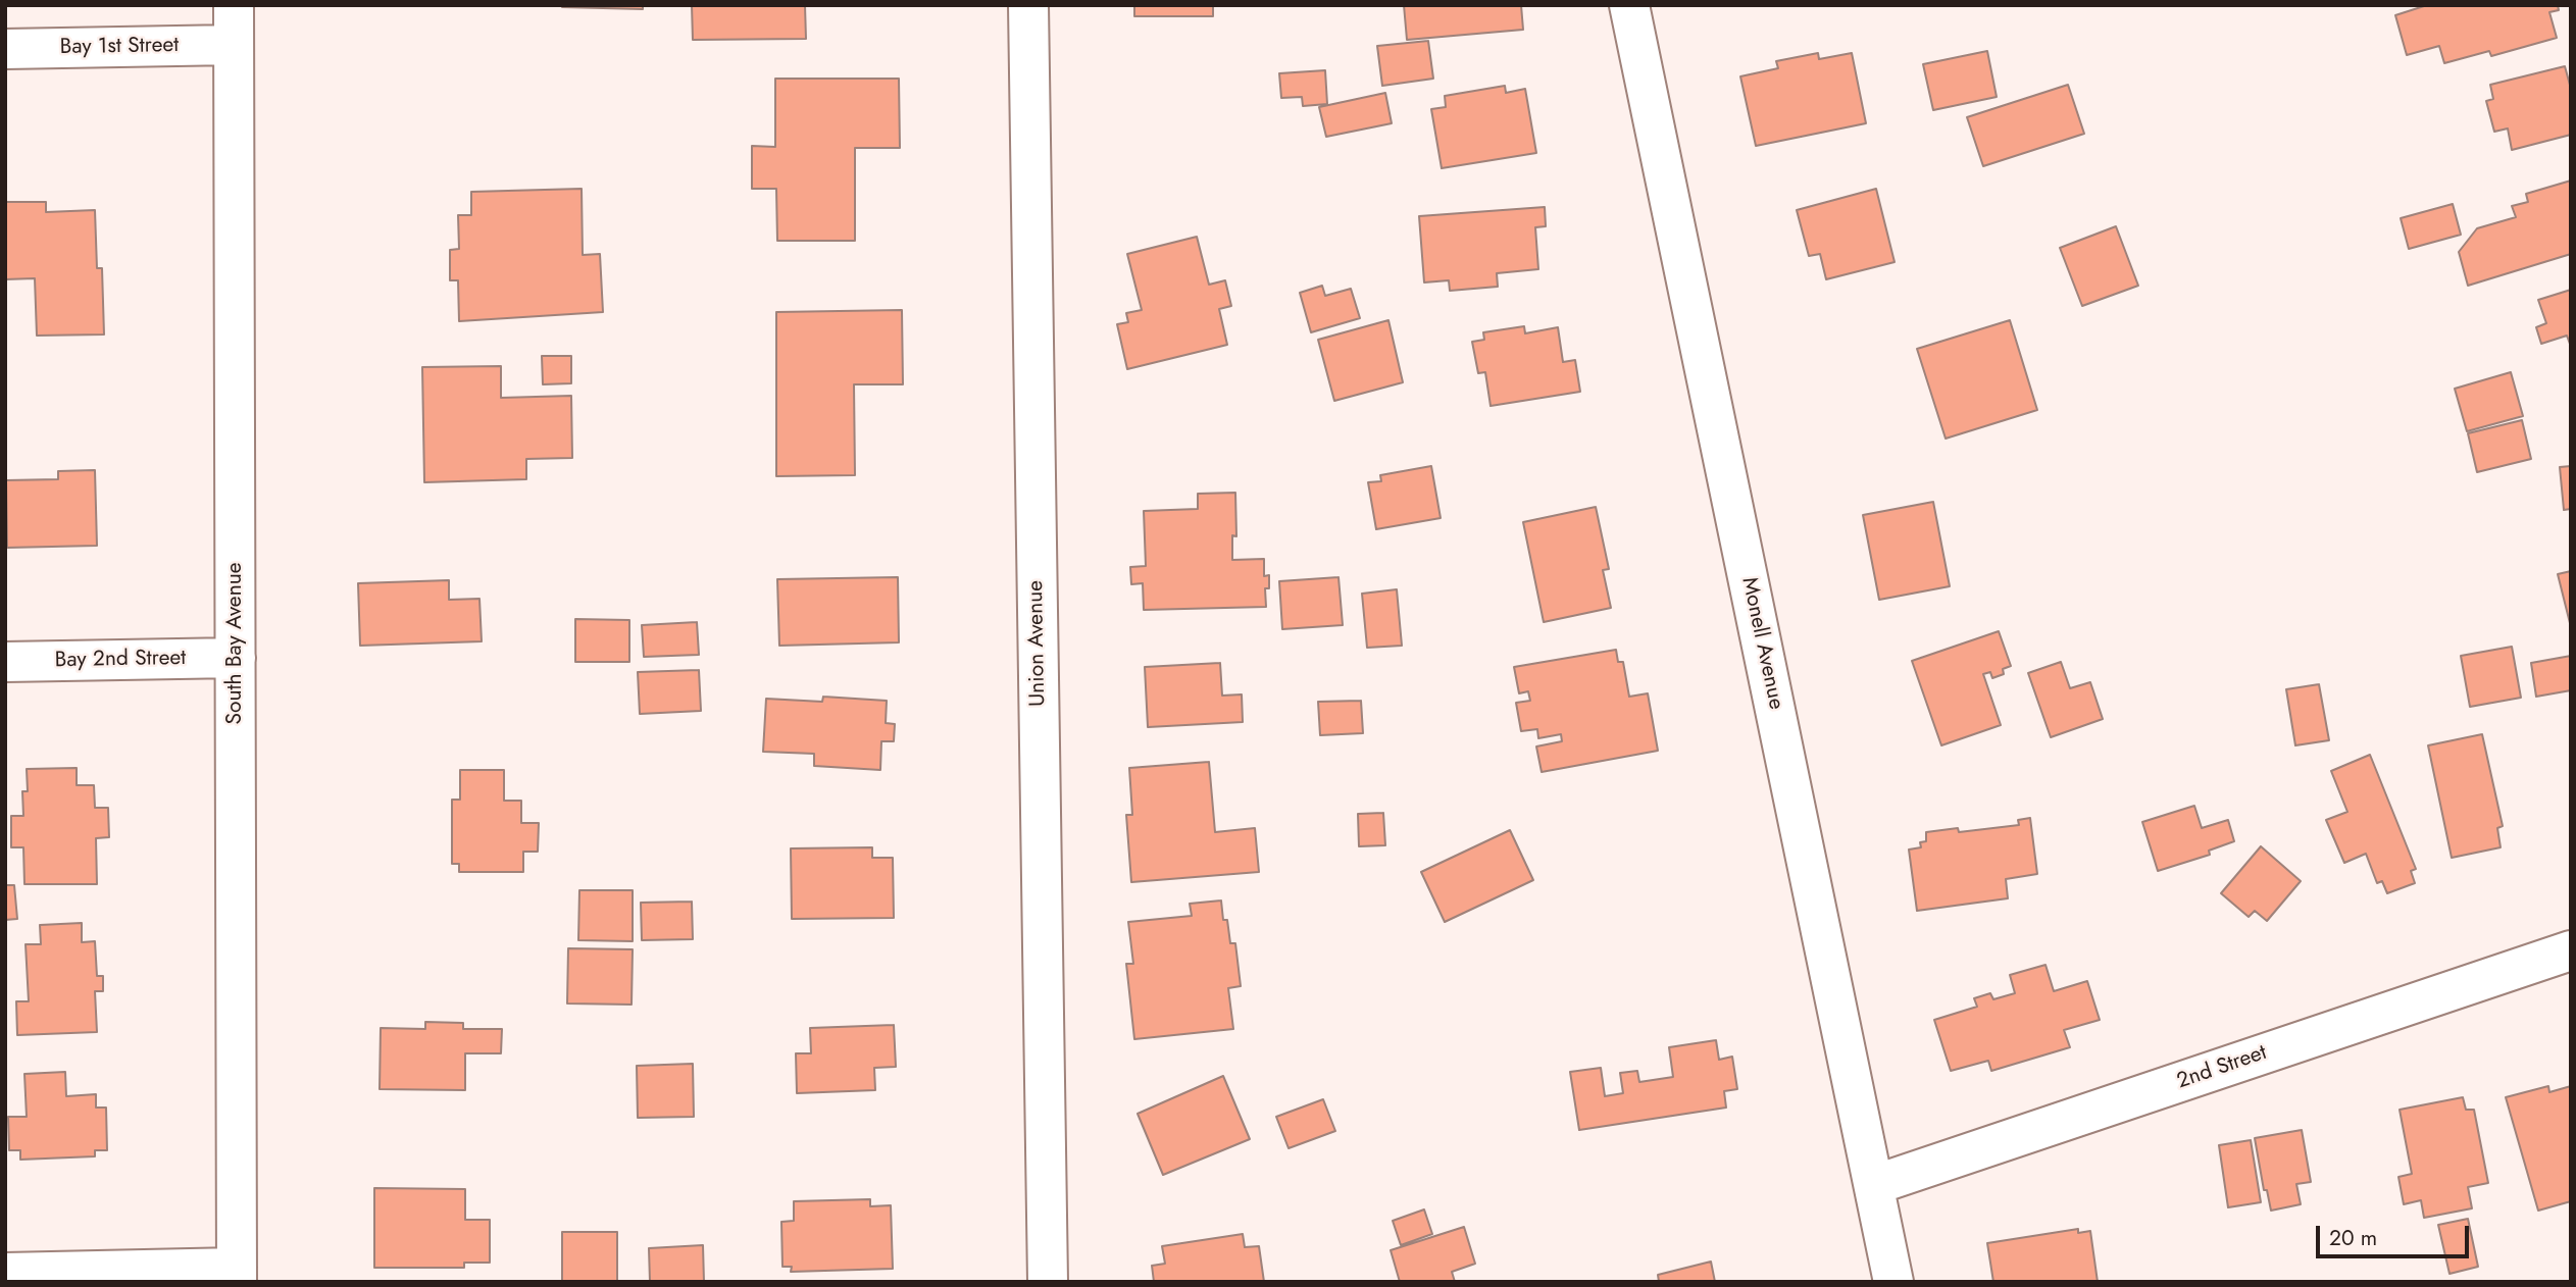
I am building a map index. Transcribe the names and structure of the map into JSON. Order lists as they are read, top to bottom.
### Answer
{
  "streets": {
    "street": [
      "Bay 1st Street",
      "South Bay Avenue",
      "Union Avenue",
      "Monell Avenue",
      "Bay 2nd Street",
      "2nd Street"
    ]
  },
  "crossings": [
    ["Bay 1st Street", "South Bay Avenue"],
    ["South Bay Avenue", "Bay 2nd Street"],
    ["Monell Avenue", "2nd Street"]
  ],
  "scale_bar": "20 m"
}
